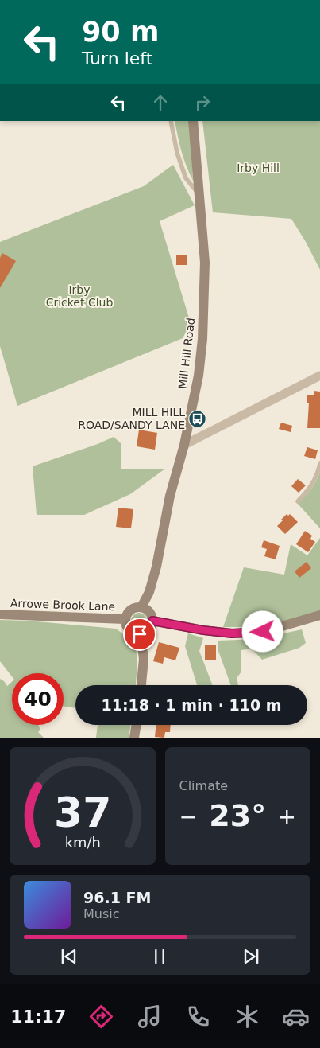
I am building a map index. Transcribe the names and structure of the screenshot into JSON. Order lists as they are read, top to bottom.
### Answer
{
  "streets": {
    "street": ["Mill Hill Road", "Arrowe Brook Lane"]
  },
  "crossings": [
    ["Mill Hill Road", "Arrowe Brook Lane"]
  ],
  "parks": ["Irby Hill", "Irby Cricket Club"],
  "places": {
    "bus stop": ["MILL HILL ROAD/SANDY LANE"]
  },
  "page": {
    "turn": ["90 m", "Turn left"],
    "limit": "40",
    "trip": "11:18 · 1 min · 110 m",
    "tile": "Climate",
    "heat": ["−", "23°", "+"],
    "song": ["96.1 FM", "Music"],
    "tabs": "11:17",
    "gauge": ["37", "km/h"]
  }
}
